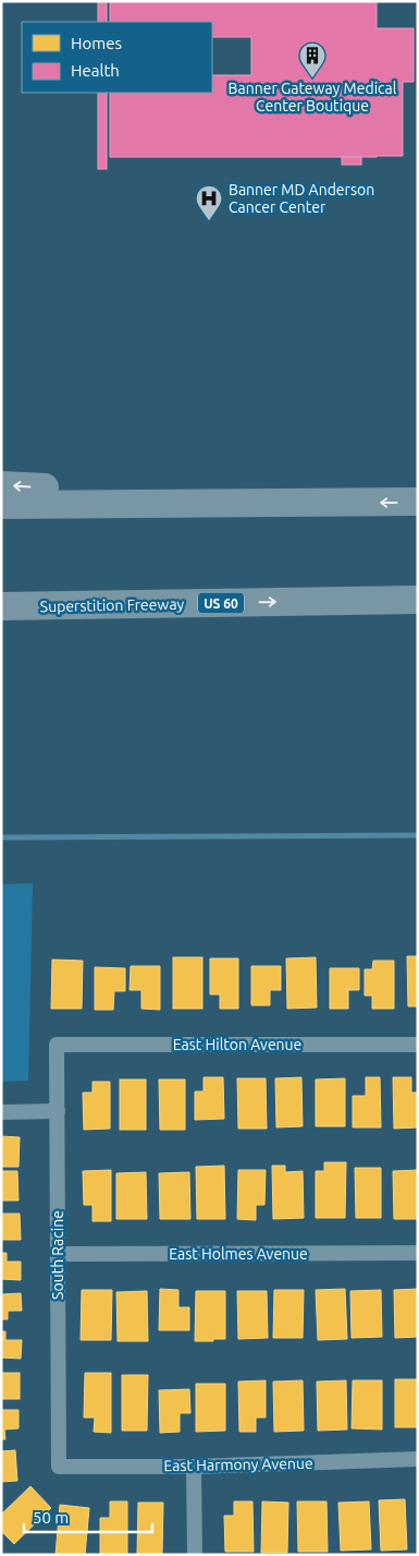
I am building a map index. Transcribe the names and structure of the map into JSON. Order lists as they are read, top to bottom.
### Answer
{
  "streets": {
    "highway": ["US 60", "Superstition Freeway"],
    "street": [
      "East Hilton Avenue",
      "East Holmes Avenue",
      "South Racine",
      "East Harmony Avenue"
    ]
  },
  "crossings": [
    ["East Hilton Avenue", "South Racine"],
    ["East Holmes Avenue", "South Racine"],
    ["South Racine", "East Harmony Avenue"]
  ],
  "places": {
    "building": ["Banner Gateway Medical Center Boutique"],
    "hospital": ["Banner MD Anderson Cancer Center"]
  },
  "legend": ["Homes", "Health"],
  "scale_bar": "50 m"
}
